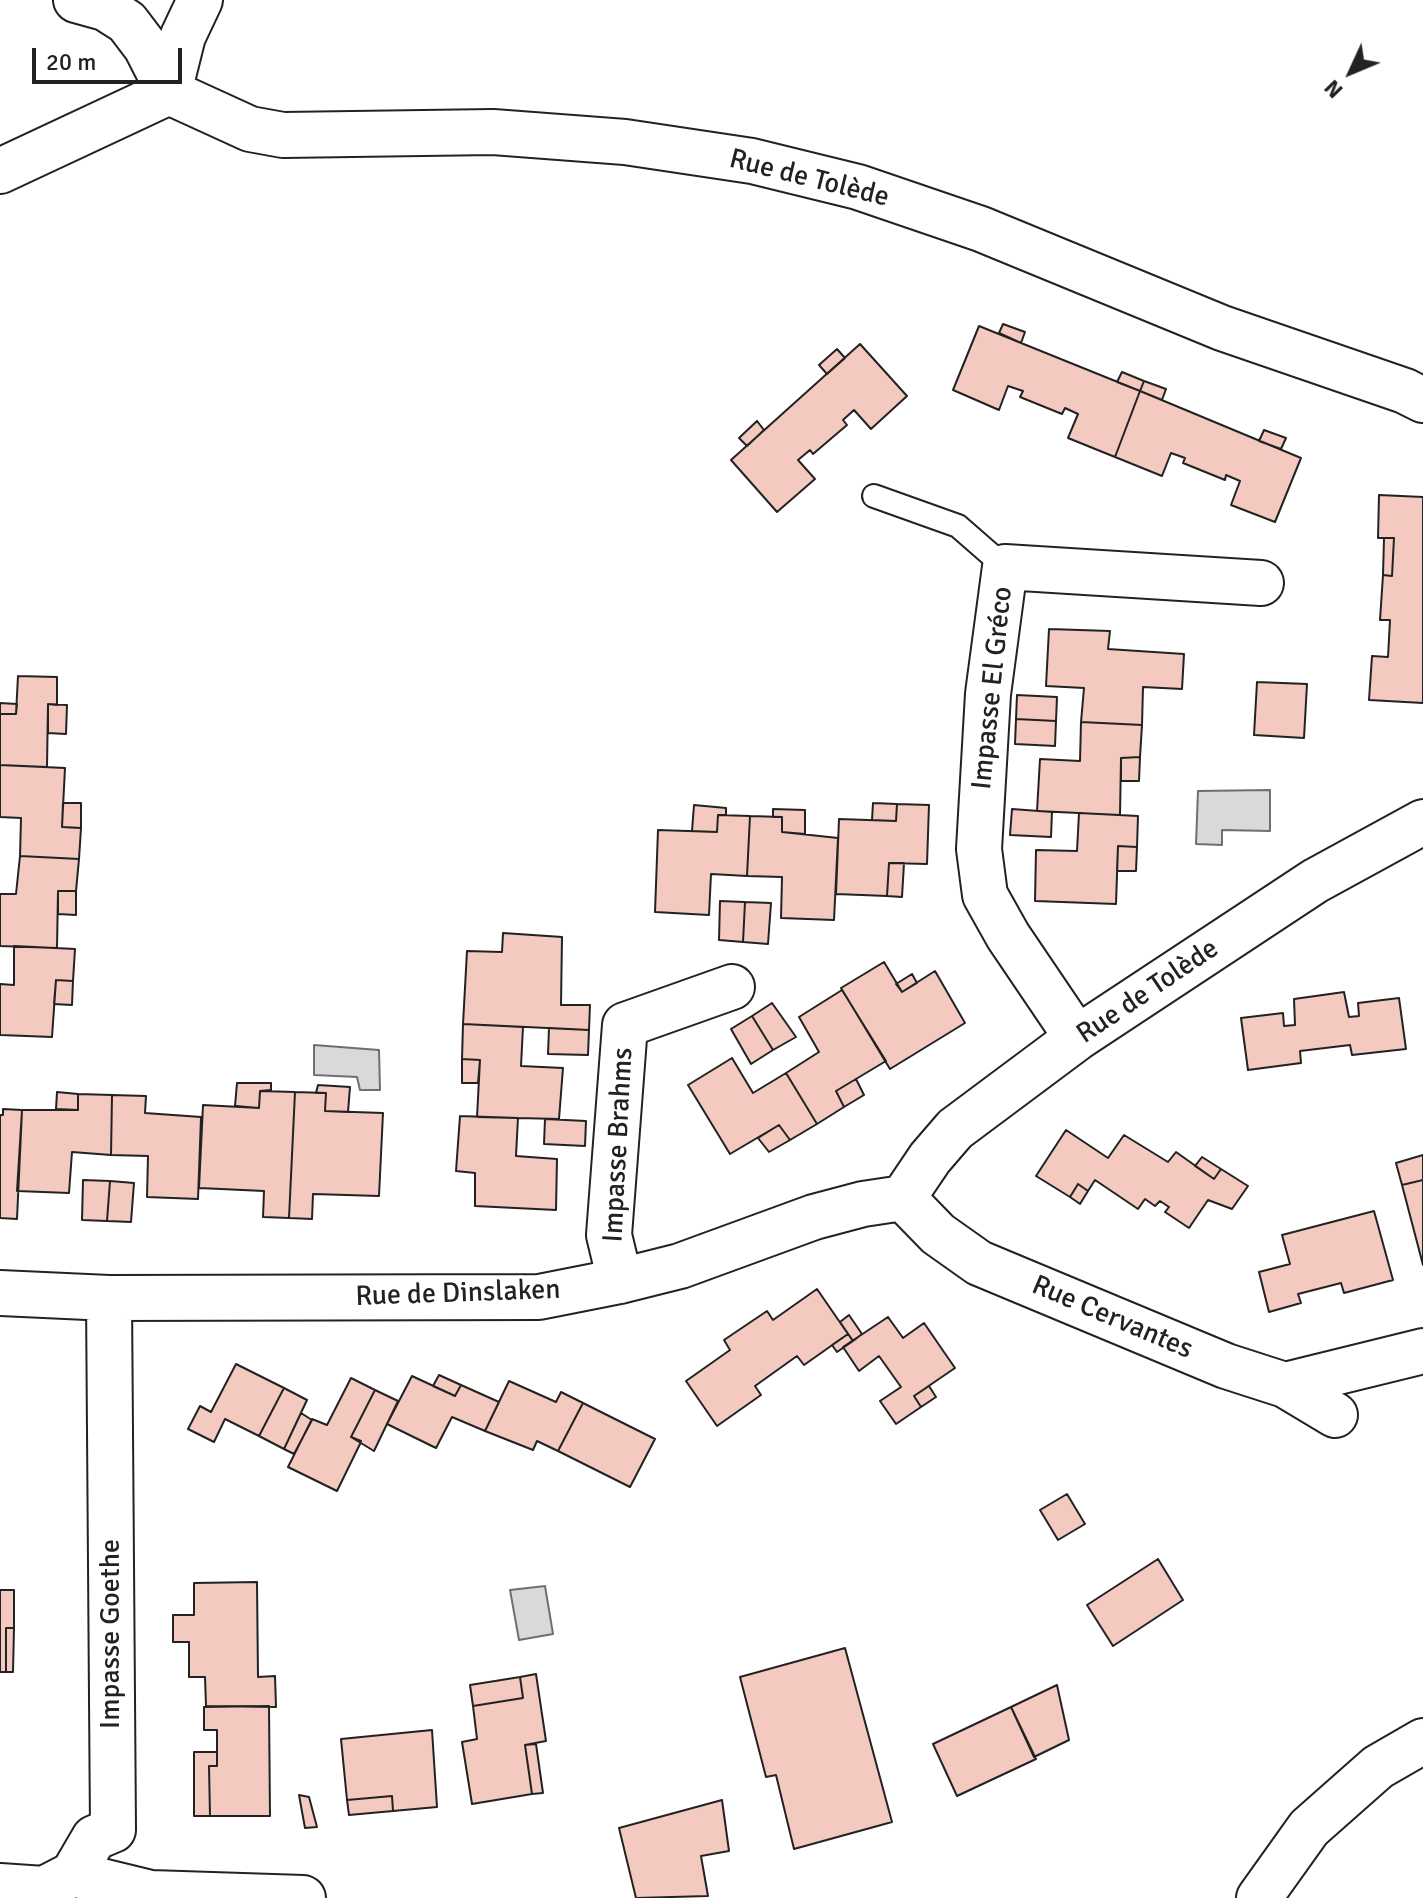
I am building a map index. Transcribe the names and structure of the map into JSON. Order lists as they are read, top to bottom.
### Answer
{
  "streets": {
    "street": [
      "Rue de Tolède",
      "Impasse El Gréco",
      "Impasse Brahms",
      "Rue de Dinslaken",
      "Rue Cervantes",
      "Impasse Goethe"
    ]
  },
  "crossings": [
    ["Rue de Tolède", "Impasse El Gréco"],
    ["Rue de Tolède", "Rue de Dinslaken"],
    ["Rue de Tolède", "Rue Cervantes"],
    ["Impasse Brahms", "Rue de Dinslaken"],
    ["Rue de Dinslaken", "Rue Cervantes"],
    ["Rue de Dinslaken", "Impasse Goethe"]
  ],
  "scale_bar": "20 m",
  "north": "bottom left"
}
